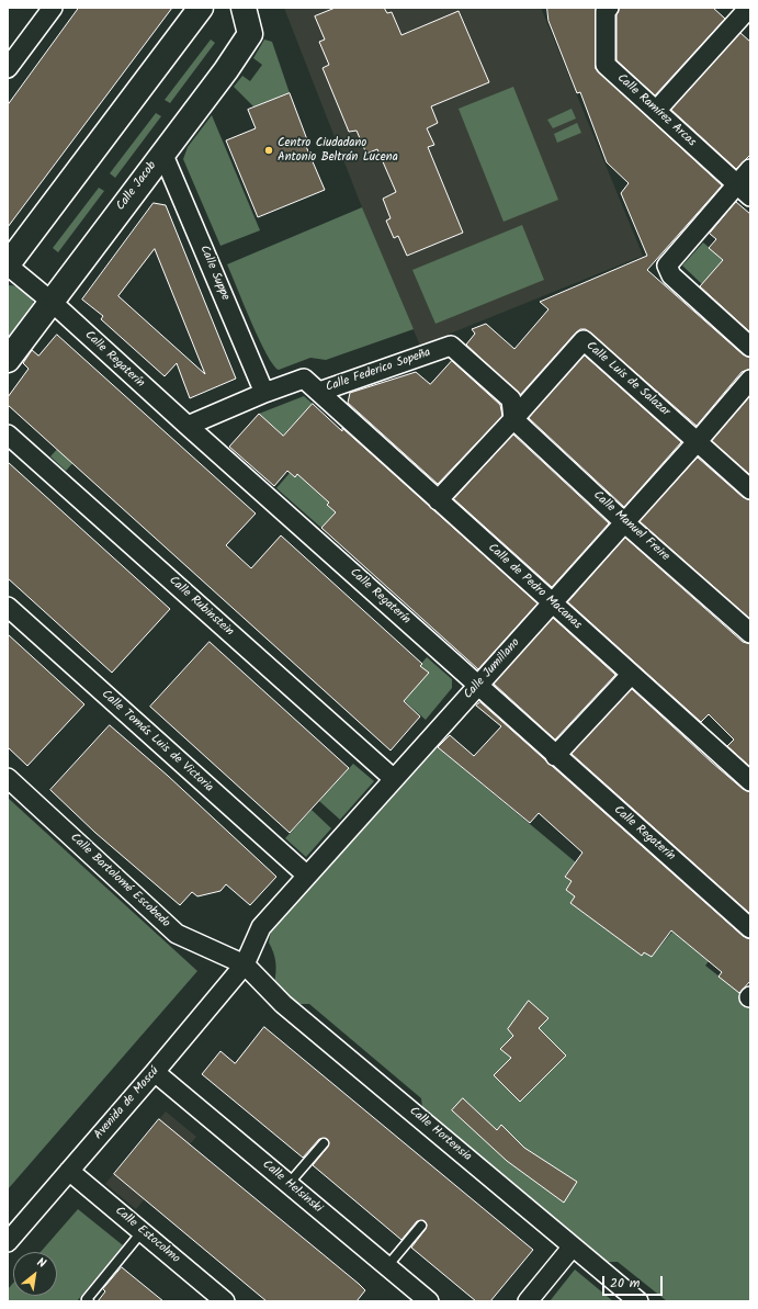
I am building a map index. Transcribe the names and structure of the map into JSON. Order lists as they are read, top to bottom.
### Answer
{
  "streets": {
    "street": [
      "Calle Ramírez Arcas",
      "Calle Jacob",
      "Calle Suppe",
      "Calle Regaterín",
      "Calle Federico Sopeña",
      "Calle Luis de Salazar",
      "Calle Manuel Freire",
      "Calle de Pedro Macanas",
      "Calle Rubinstein",
      "Calle Jumillano",
      "Calle Tomás Luis de Victoria",
      "Calle Bartolomé Escobedo",
      "Avenida de Moscú",
      "Calle Hortensia",
      "Calle Helsinski",
      "Calle Estocolmo"
    ]
  },
  "crossings": [
    ["Calle Jacob", "Calle Suppe"],
    ["Calle Jacob", "Calle Regaterín"],
    ["Calle Suppe", "Calle Federico Sopeña"],
    ["Calle Regaterín", "Calle Federico Sopeña"],
    ["Calle Regaterín", "Calle Jumillano"],
    ["Calle Federico Sopeña", "Calle Luis de Salazar"],
    ["Calle Federico Sopeña", "Calle Manuel Freire"],
    ["Calle Federico Sopeña", "Calle de Pedro Macanas"],
    ["Calle Luis de Salazar", "Calle Manuel Freire"],
    ["Calle Luis de Salazar", "Calle Jumillano"],
    ["Calle Manuel Freire", "Calle Jumillano"],
    ["Calle de Pedro Macanas", "Calle Jumillano"],
    ["Calle Rubinstein", "Calle Jumillano"],
    ["Calle Jumillano", "Calle Tomás Luis de Victoria"],
    ["Calle Jumillano", "Calle Bartolomé Escobedo"],
    ["Calle Jumillano", "Avenida de Moscú"],
    ["Calle Jumillano", "Calle Hortensia"],
    ["Calle Bartolomé Escobedo", "Avenida de Moscú"],
    ["Calle Bartolomé Escobedo", "Calle Hortensia"],
    ["Avenida de Moscú", "Calle Hortensia"],
    ["Avenida de Moscú", "Calle Helsinski"],
    ["Avenida de Moscú", "Calle Estocolmo"]
  ],
  "places": ["Centro Ciudadano Antonio Beltrán Lucena"],
  "scale_bar": "20 m",
  "north": "top right"
}
